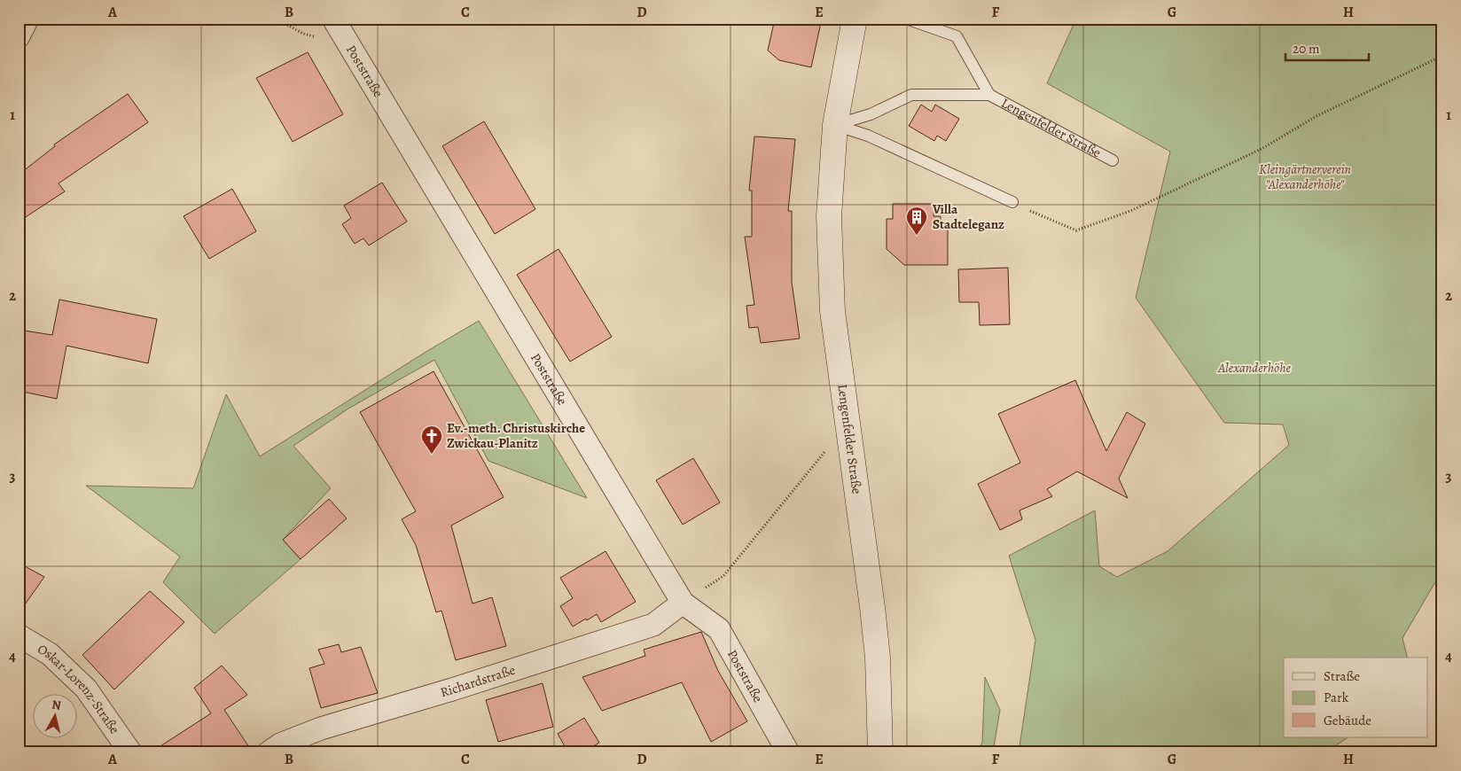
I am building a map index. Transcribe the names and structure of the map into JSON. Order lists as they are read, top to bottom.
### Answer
{
  "streets": {
    "main road": ["Lengenfelder Straße"],
    "street": ["Poststraße", "Richardstraße", "Oskar-Lorenz-Straße"]
  },
  "crossings": [
    ["Poststraße", "Richardstraße"]
  ],
  "parks": ["Kleingärtnerverein \"Alexanderhöhe\"", "Alexanderhöhe"],
  "places": {
    "building": ["Villa Stadteleganz"],
    "church": ["Ev.-meth. Christuskirche Zwickau-Planitz"]
  },
  "legend": ["Straße", "Park", "Gebäude"],
  "scale_bar": "20 m",
  "north": "top",
  "grid": {
    "columns": [
      "A",
      "B",
      "C",
      "D",
      "E",
      "F",
      "G",
      "H"
    ],
    "rows": [
      "1",
      "2",
      "3",
      "4"
    ]
  }
}
